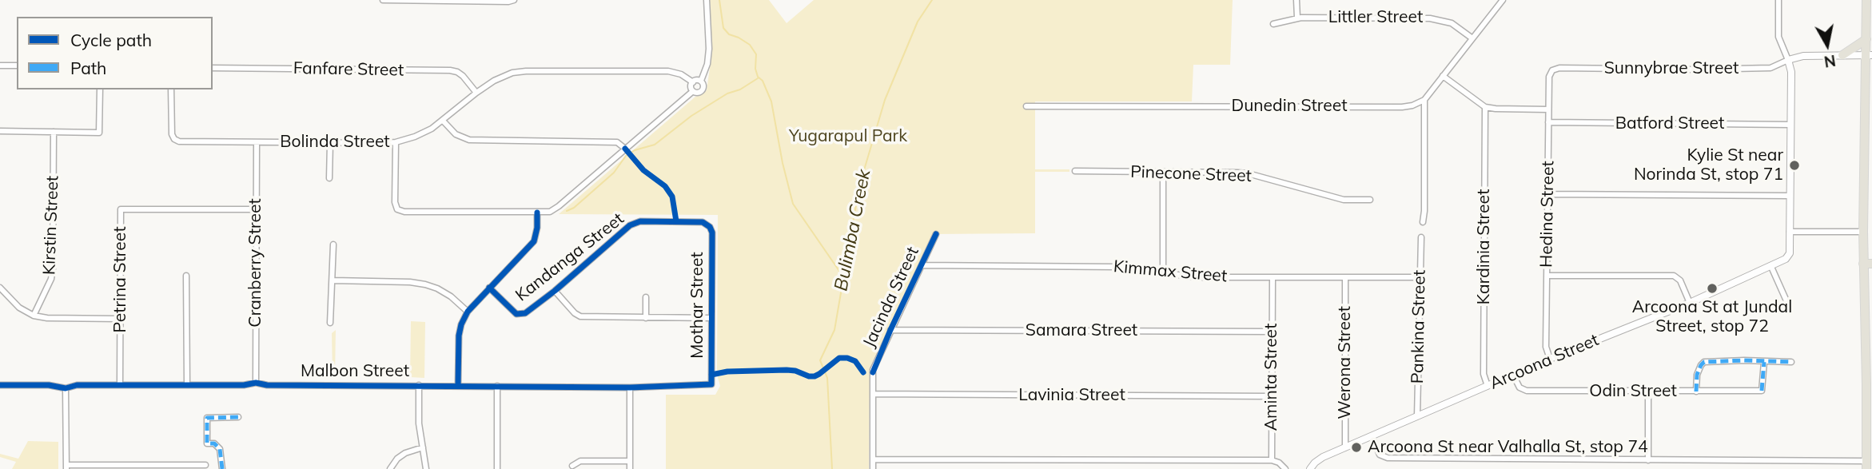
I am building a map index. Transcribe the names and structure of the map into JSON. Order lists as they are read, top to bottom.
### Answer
{
  "streets": {
    "street": [
      "Littler Street",
      "Sunnybrae Street",
      "Fanfare Street",
      "Dunedin Street",
      "Batford Street",
      "Bolinda Street",
      "Pinecone Street",
      "Hedina Street",
      "Kirstin Street",
      "Kardinia Street",
      "Kandanga Street",
      "Cranberry Street",
      "Kimmax Street",
      "Petrina Street",
      "Jacinda Street",
      "Mothar Street",
      "Pankina Street",
      "Samara Street",
      "Arcoona Street",
      "Werona Street",
      "Malbon Street",
      "Aminta Street",
      "Odin Street",
      "Lavinia Street"
    ]
  },
  "crossings": [
    ["Sunnybrae Street", "Hedina Street"],
    ["Fanfare Street", "Bolinda Street"],
    ["Batford Street", "Hedina Street"],
    ["Bolinda Street", "Cranberry Street"],
    ["Hedina Street", "Arcoona Street"],
    ["Kardinia Street", "Arcoona Street"],
    ["Kandanga Street", "Mothar Street"],
    ["Cranberry Street", "Petrina Street"],
    ["Cranberry Street", "Malbon Street"],
    ["Kimmax Street", "Jacinda Street"],
    ["Kimmax Street", "Pankina Street"],
    ["Kimmax Street", "Werona Street"],
    ["Kimmax Street", "Aminta Street"],
    ["Petrina Street", "Malbon Street"],
    ["Jacinda Street", "Samara Street"],
    ["Jacinda Street", "Lavinia Street"],
    ["Mothar Street", "Malbon Street"],
    ["Pankina Street", "Arcoona Street"],
    ["Samara Street", "Aminta Street"],
    ["Arcoona Street", "Werona Street"],
    ["Arcoona Street", "Odin Street"],
    ["Aminta Street", "Lavinia Street"]
  ],
  "water": ["Bulimba Creek"],
  "parks": ["Yugarapul Park"],
  "places": ["Kylie St near Norinda St, stop 71", "Arcoona St at Jundal Street, stop 72", "Arcoona St near Valhalla St, stop 74"],
  "legend": ["Cycle path", "Path"],
  "north": "bottom"
}
